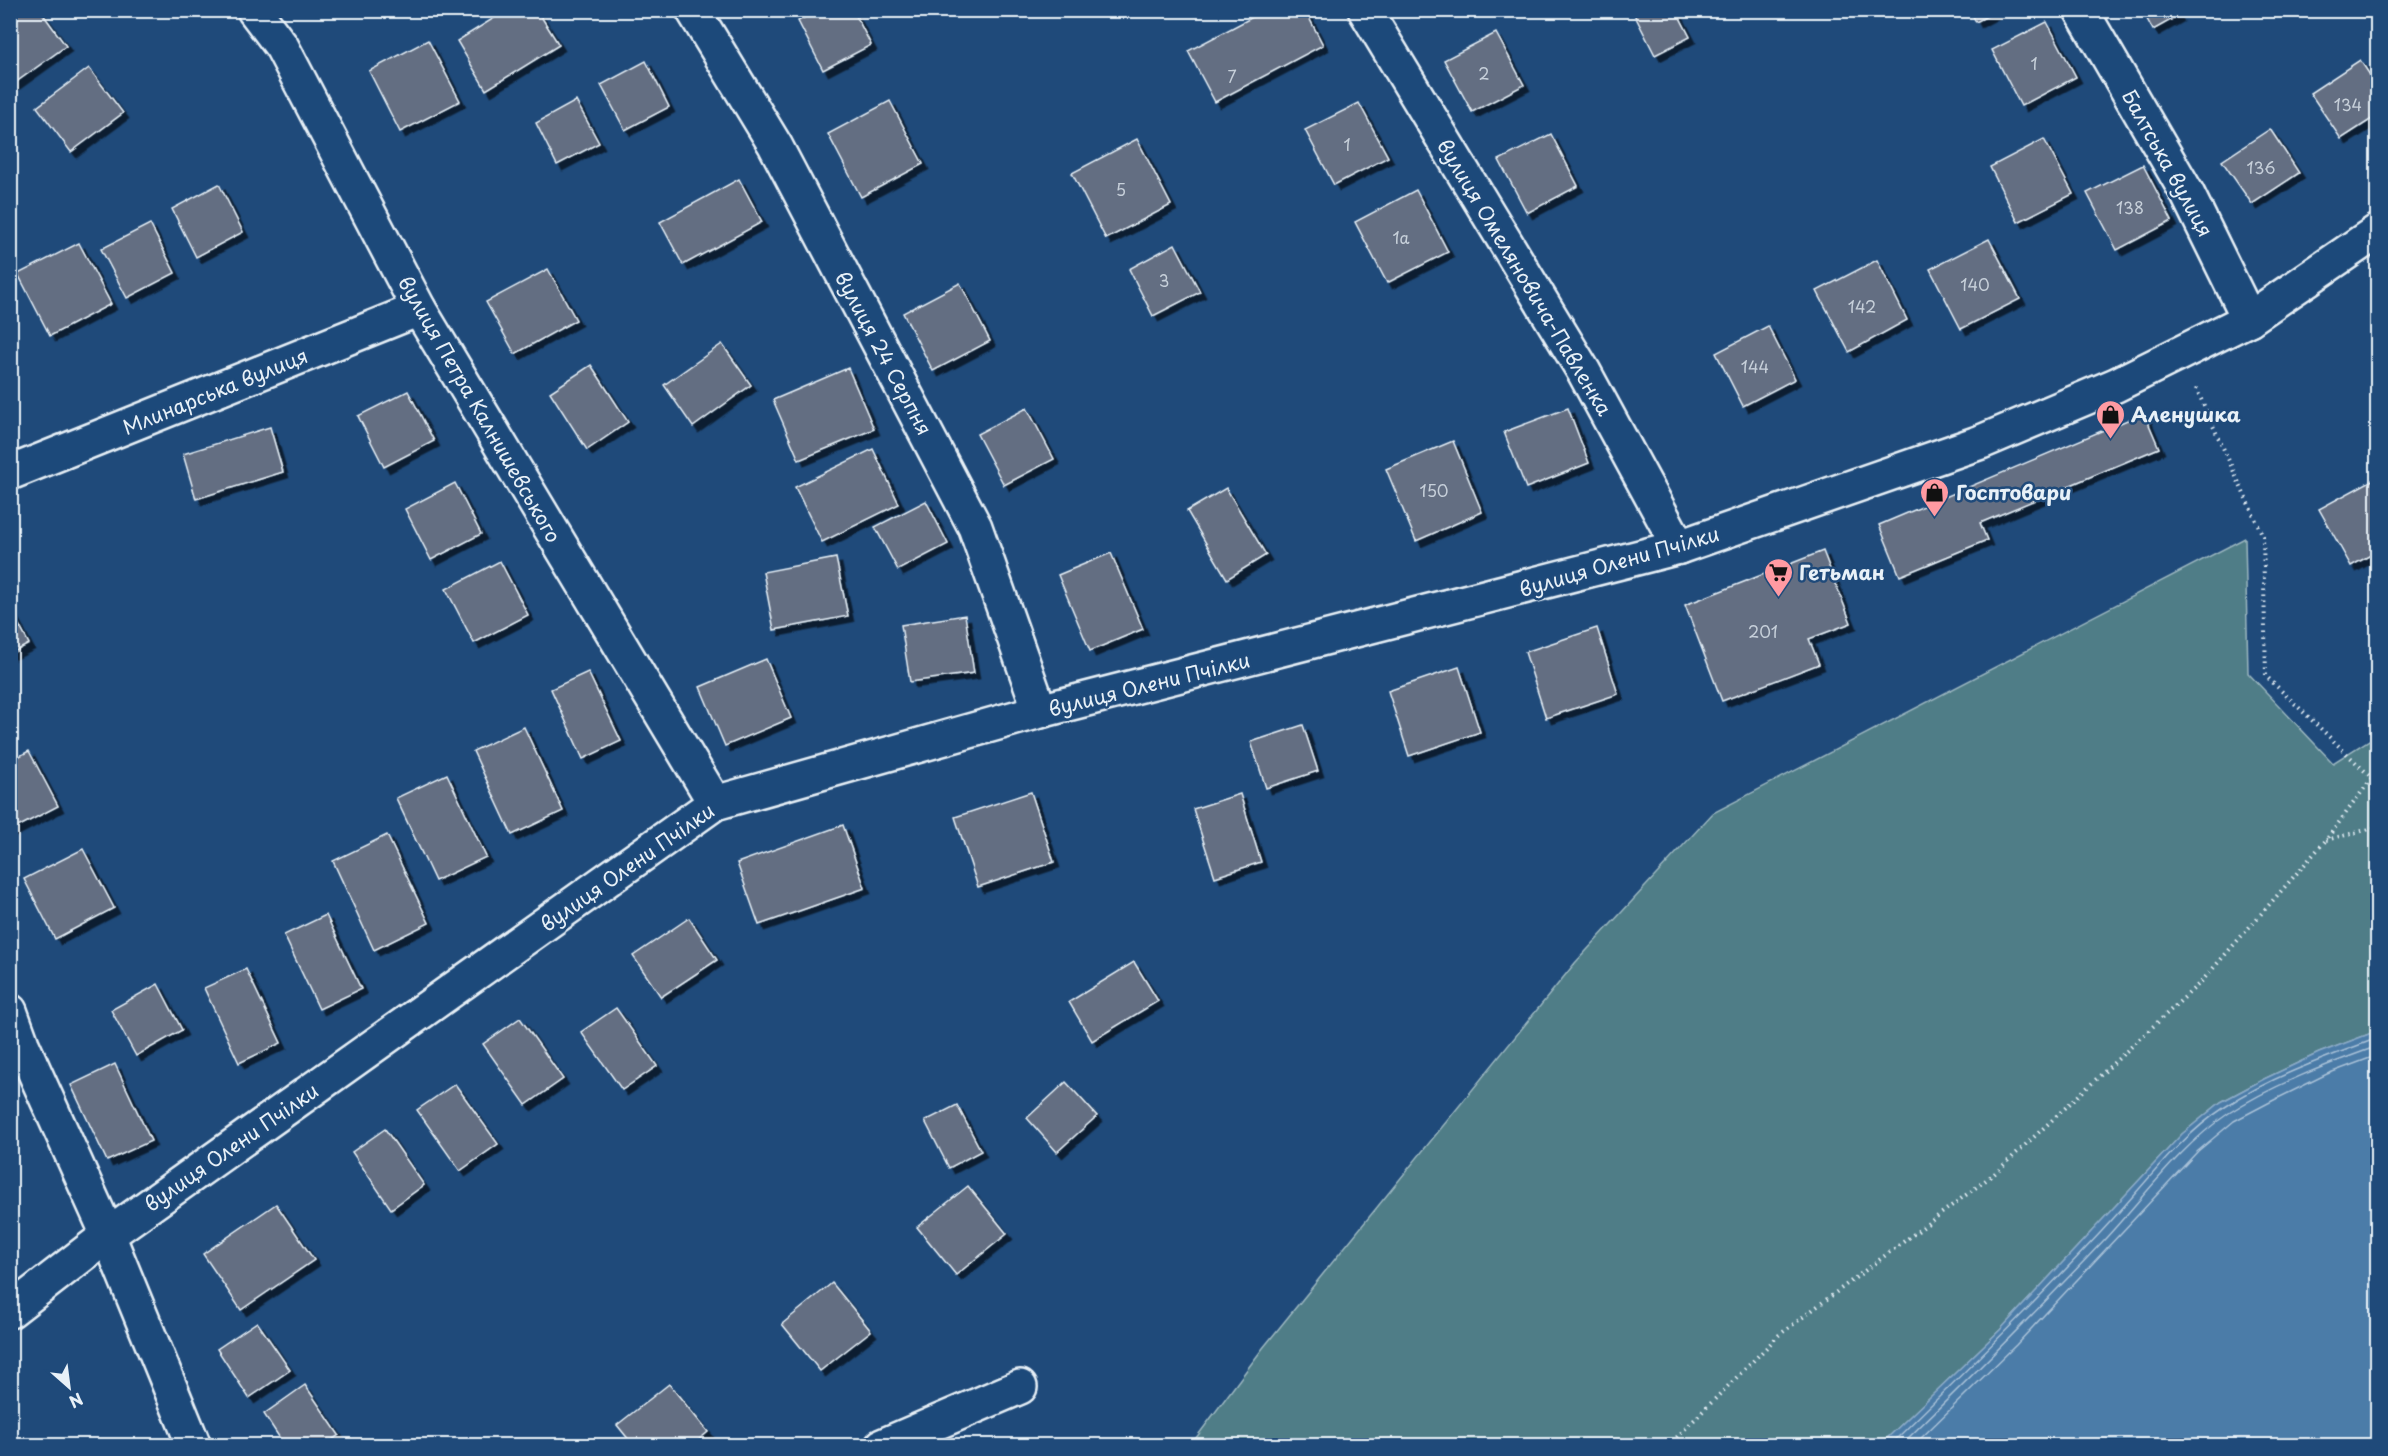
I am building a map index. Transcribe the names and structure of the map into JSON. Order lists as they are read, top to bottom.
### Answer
{
  "streets": {
    "street": [
      "Балтська вулиця",
      "вулиця Омеляновича-Павленка",
      "вулиця 24 Серпня",
      "Млинарська вулиця",
      "вулиця Петра Калнишевського",
      "вулиця Олени Пчілки"
    ]
  },
  "crossings": [
    ["Балтська вулиця", "вулиця Олени Пчілки"],
    ["вулиця Омеляновича-Павленка", "вулиця Олени Пчілки"],
    ["вулиця 24 Серпня", "вулиця Олени Пчілки"],
    ["Млинарська вулиця", "вулиця Петра Калнишевського"],
    ["вулиця Петра Калнишевського", "вулиця Олени Пчілки"]
  ],
  "places": {
    "shop": ["Аленушка", "Госптовари"],
    "supermarket": ["Гетьман"]
  },
  "house_numbers": [
    "1",
    "2",
    "7",
    "134",
    "1",
    "136",
    "5",
    "138",
    "1а",
    "3",
    "140",
    "142",
    "144",
    "150",
    "201"
  ],
  "north": "bottom right"
}
